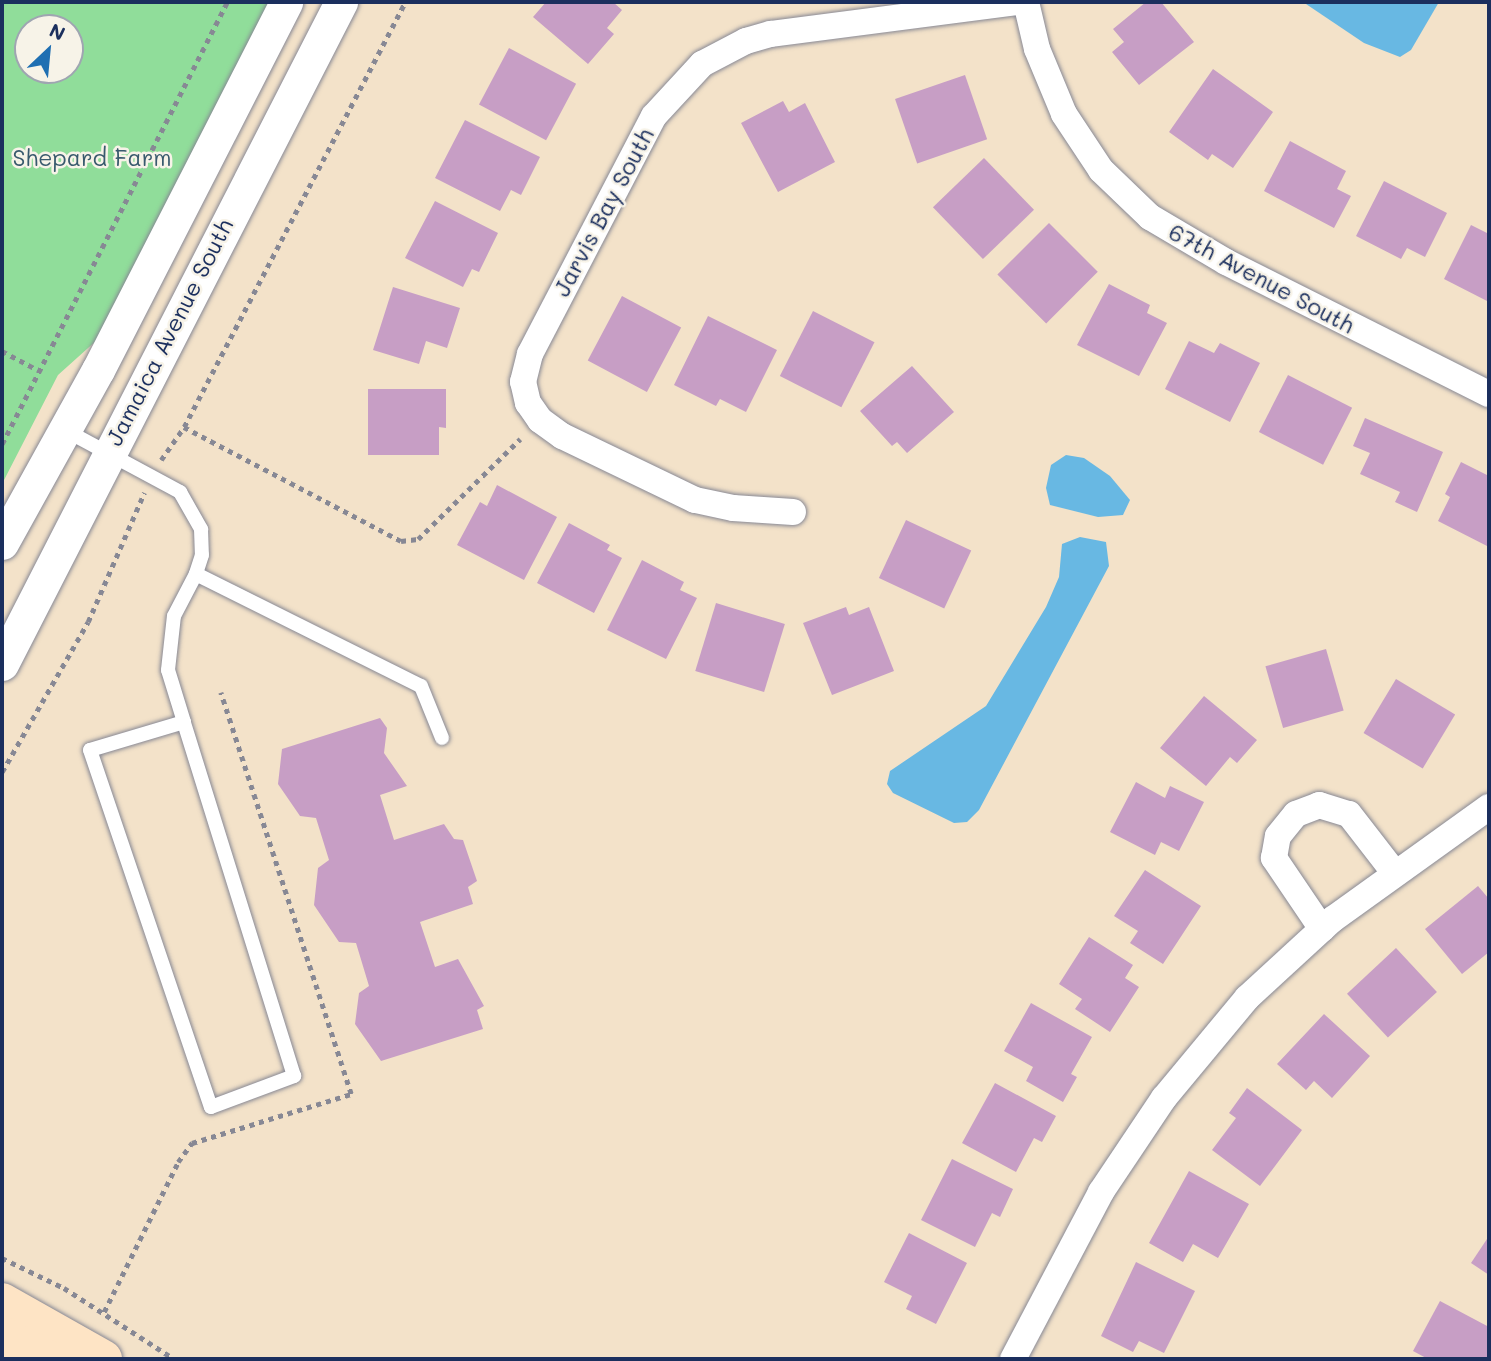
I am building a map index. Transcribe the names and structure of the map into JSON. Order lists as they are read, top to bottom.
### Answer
{
  "streets": {
    "street": ["Jarvis Bay South", "67th Avenue South", "Jamaica Avenue South"]
  },
  "parks": ["Shepard Farm"],
  "north": "top right"
}
